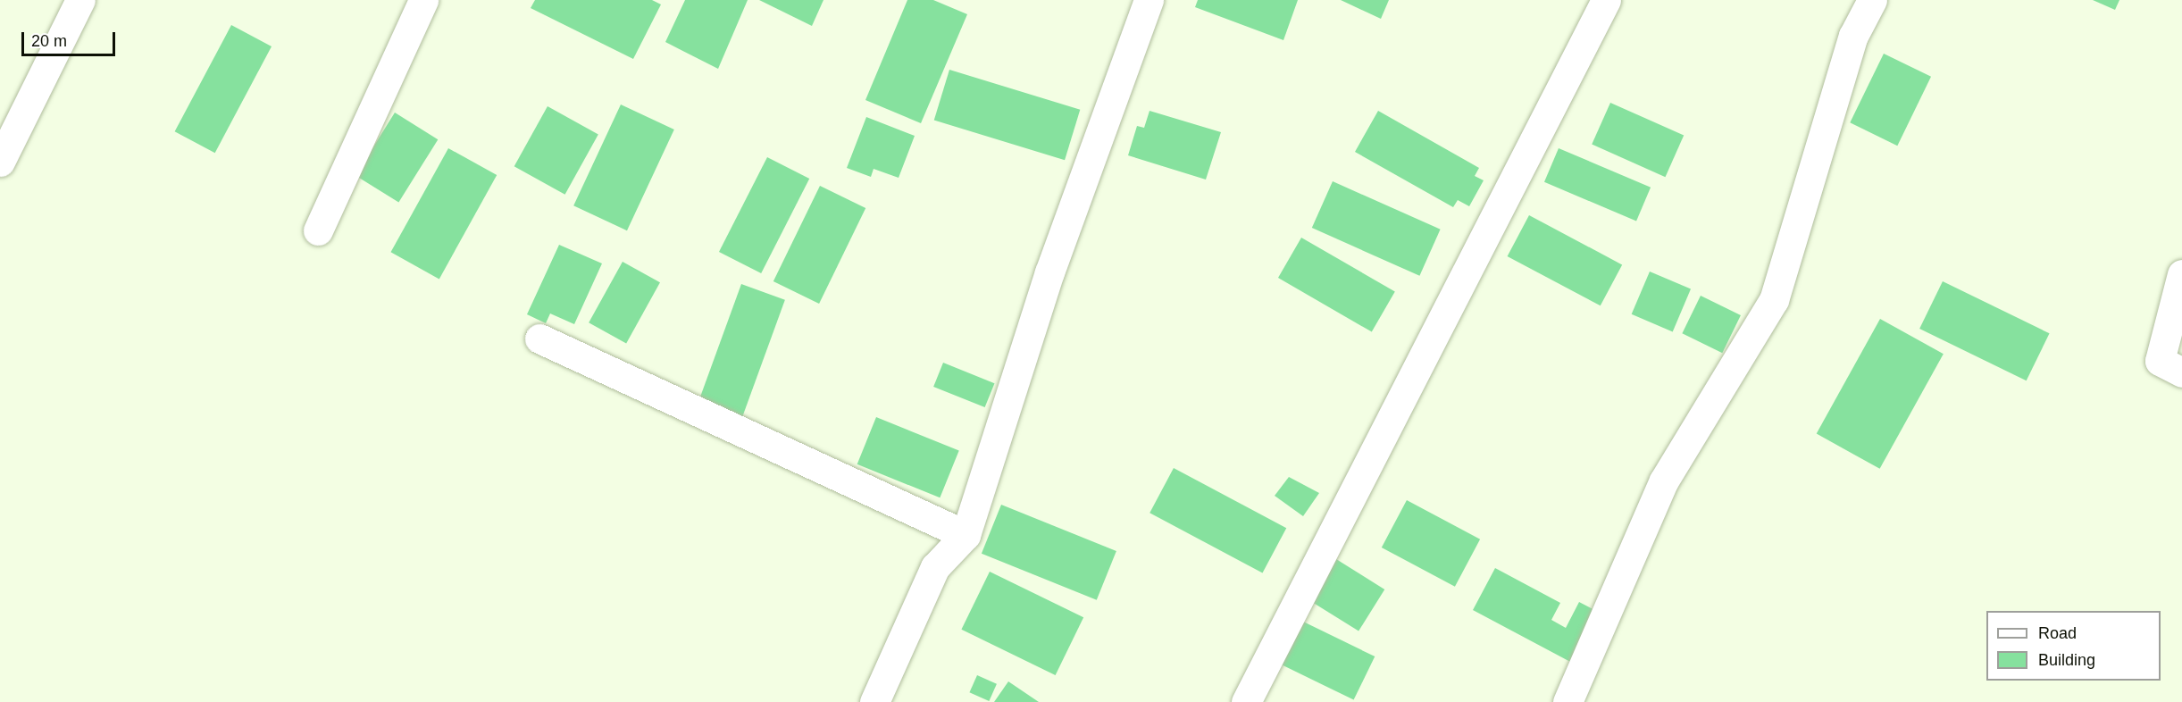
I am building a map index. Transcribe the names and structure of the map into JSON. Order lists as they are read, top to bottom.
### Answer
{
  "legend": ["Road", "Building"],
  "scale_bar": "20 m"
}
